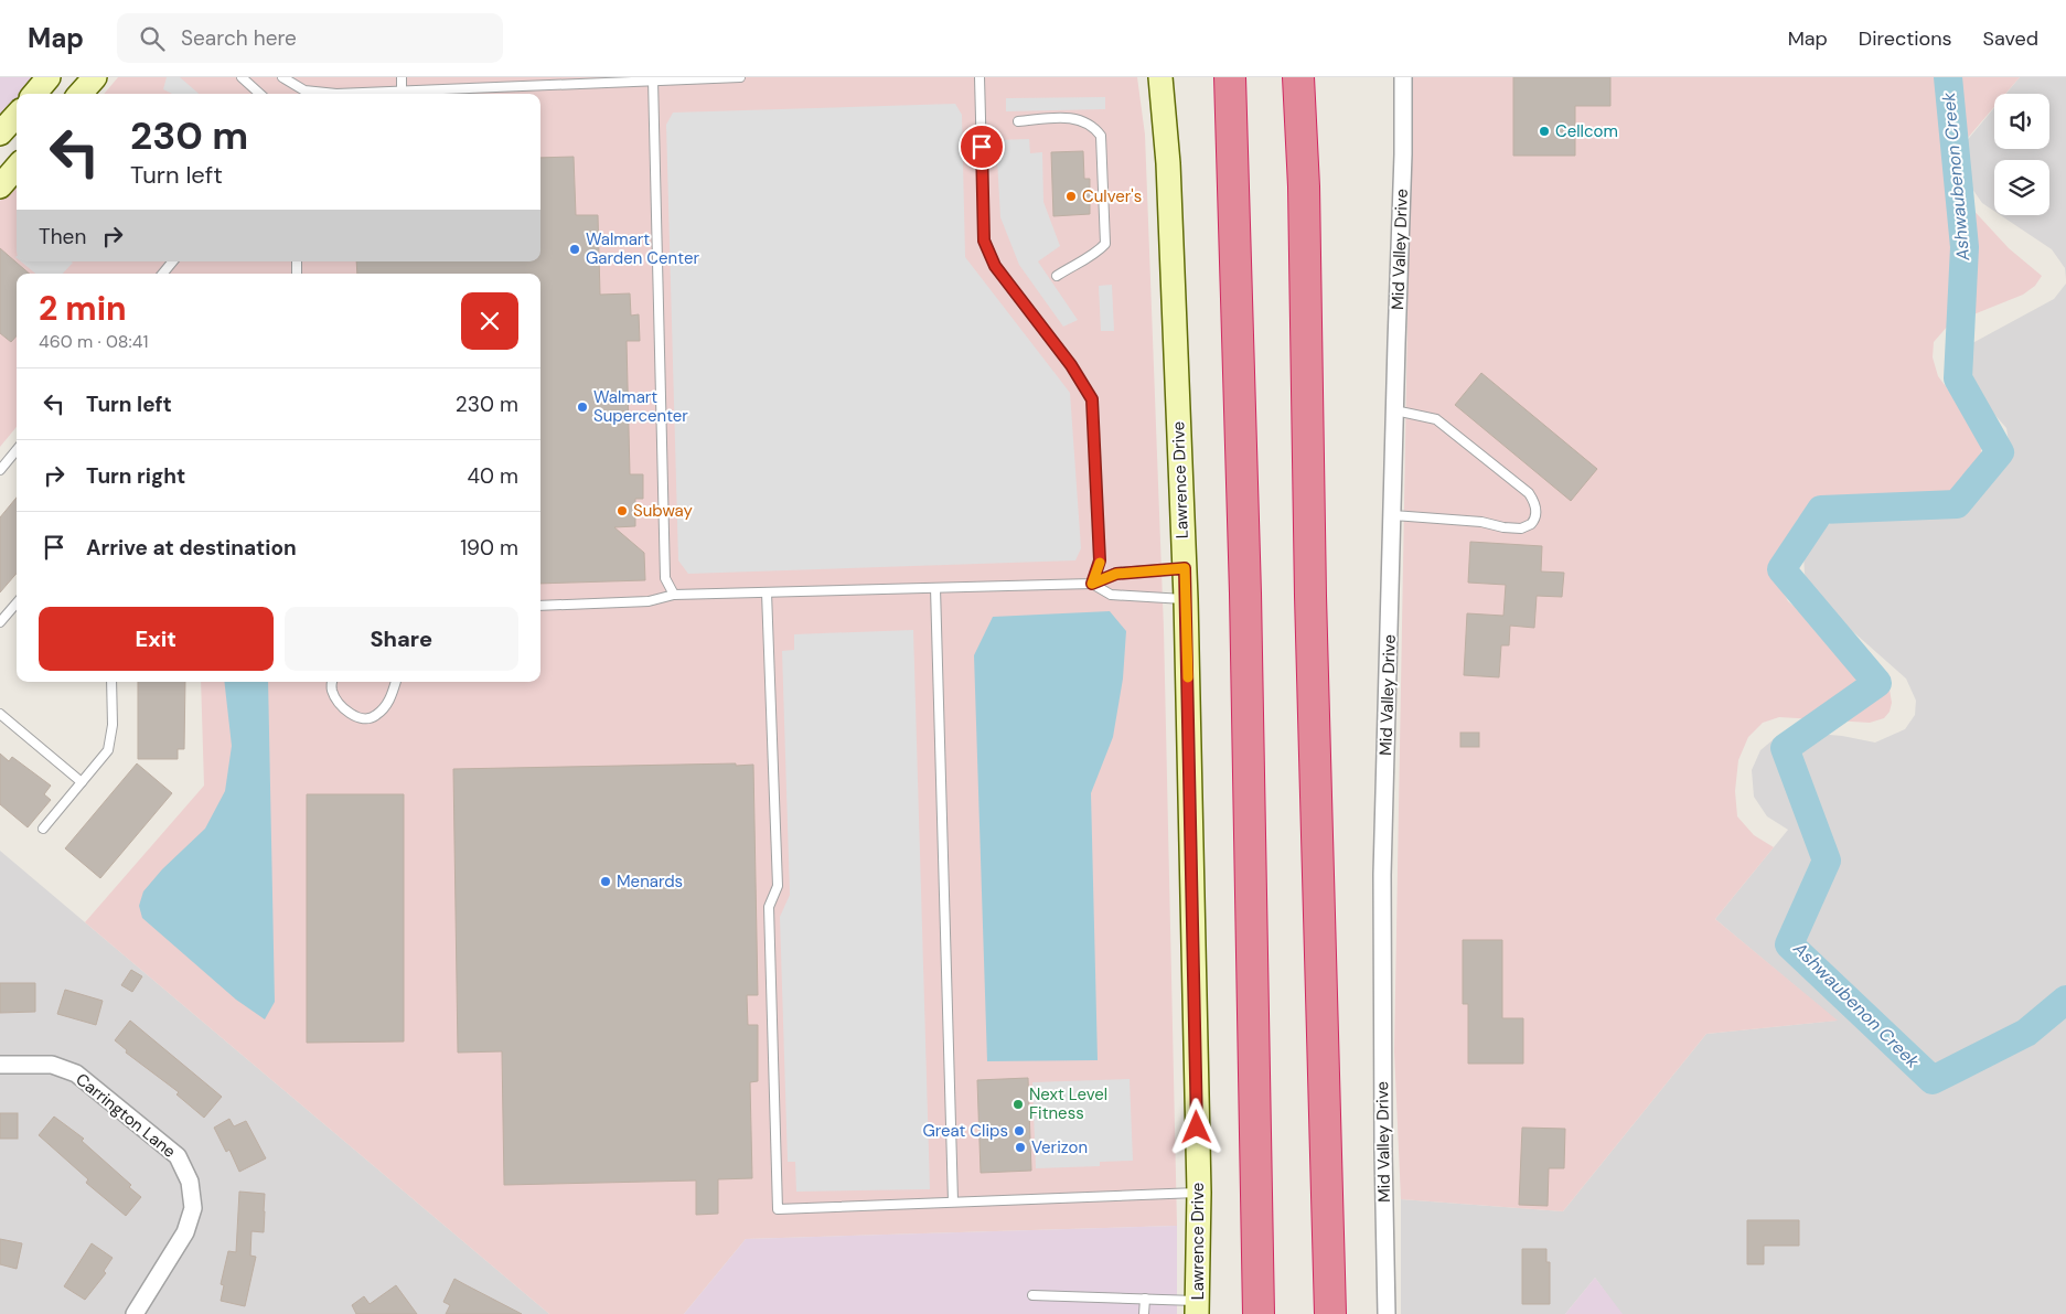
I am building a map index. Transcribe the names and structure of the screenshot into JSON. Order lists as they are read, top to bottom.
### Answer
{
  "streets": {
    "main road": ["Lawrence Drive"],
    "street": ["Mid Valley Drive", "Carrington Lane"]
  },
  "water": ["Ashwaubenon Creek"],
  "places": [
    "Cellcom",
    "Culver's",
    "Walmart Garden Center",
    "Walmart Supercenter",
    "Subway",
    "Menards",
    "Next Level Fitness",
    "Great Clips",
    "Verizon"
  ],
  "page": {
    "header": "Map",
    "search": "Search here",
    "nav": ["Map", "Directions", "Saved"],
    "turn": ["230 m", "Turn left"],
    "then": "Then",
    "heading": ["2 min", "460 m · 08:41"],
    "list": [
      {
        "name": "Turn left",
        "value": "230 m"
      },
      {
        "name": "Turn right",
        "value": "40 m"
      },
      {
        "name": "Arrive at destination",
        "value": "190 m"
      }
    ],
    "buttons": ["Exit", "Share"]
  }
}
